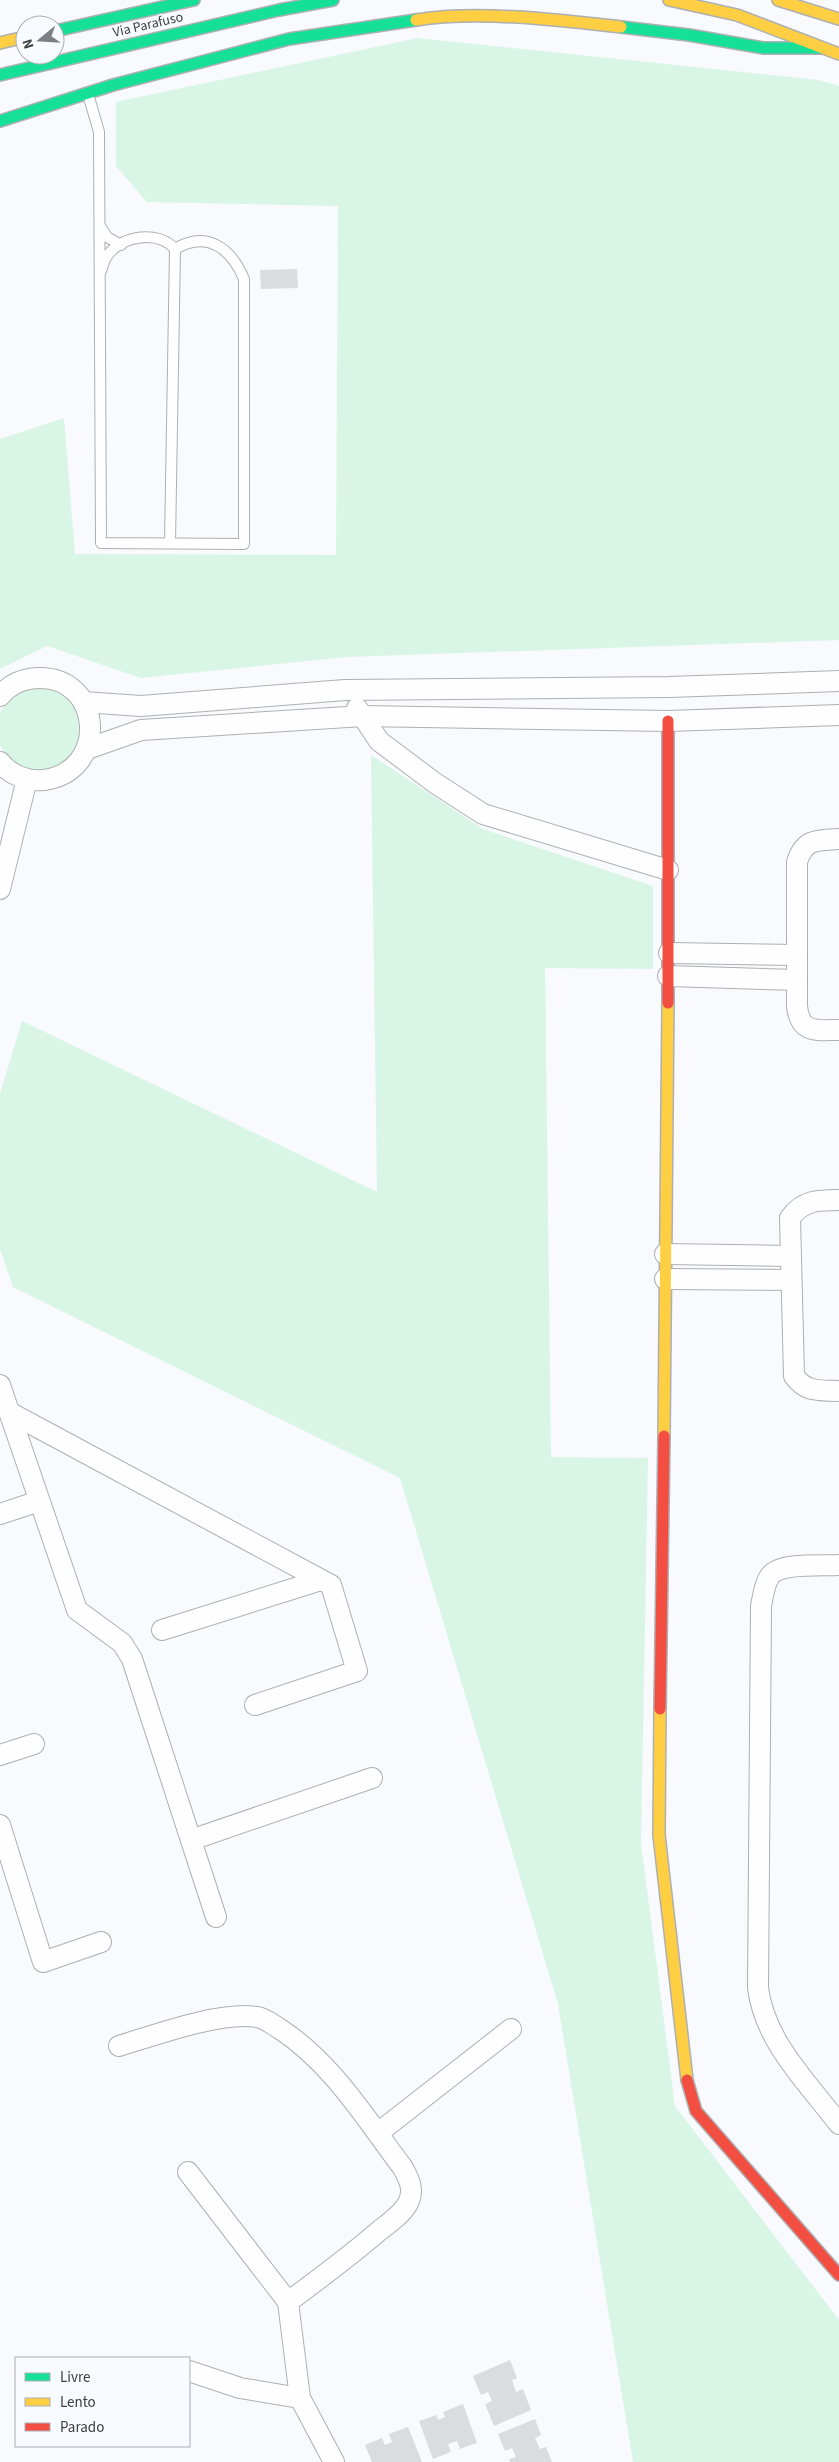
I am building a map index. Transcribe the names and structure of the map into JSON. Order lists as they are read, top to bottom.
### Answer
{
  "streets": {
    "main road": ["Via Parafuso"]
  },
  "legend": ["Livre", "Lento", "Parado"],
  "north": "left"
}
